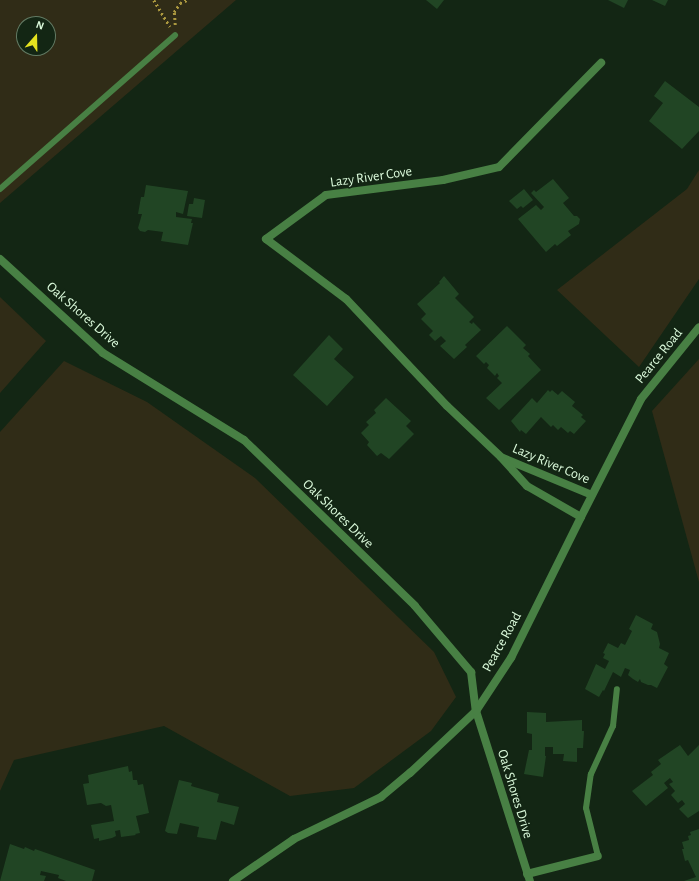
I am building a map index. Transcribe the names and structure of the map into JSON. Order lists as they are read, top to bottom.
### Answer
{
  "streets": {
    "street": ["Lazy River Cove", "Oak Shores Drive", "Pearce Road"]
  },
  "crossings": [
    ["Lazy River Cove", "Pearce Road"],
    ["Oak Shores Drive", "Pearce Road"]
  ],
  "north": "top"
}
